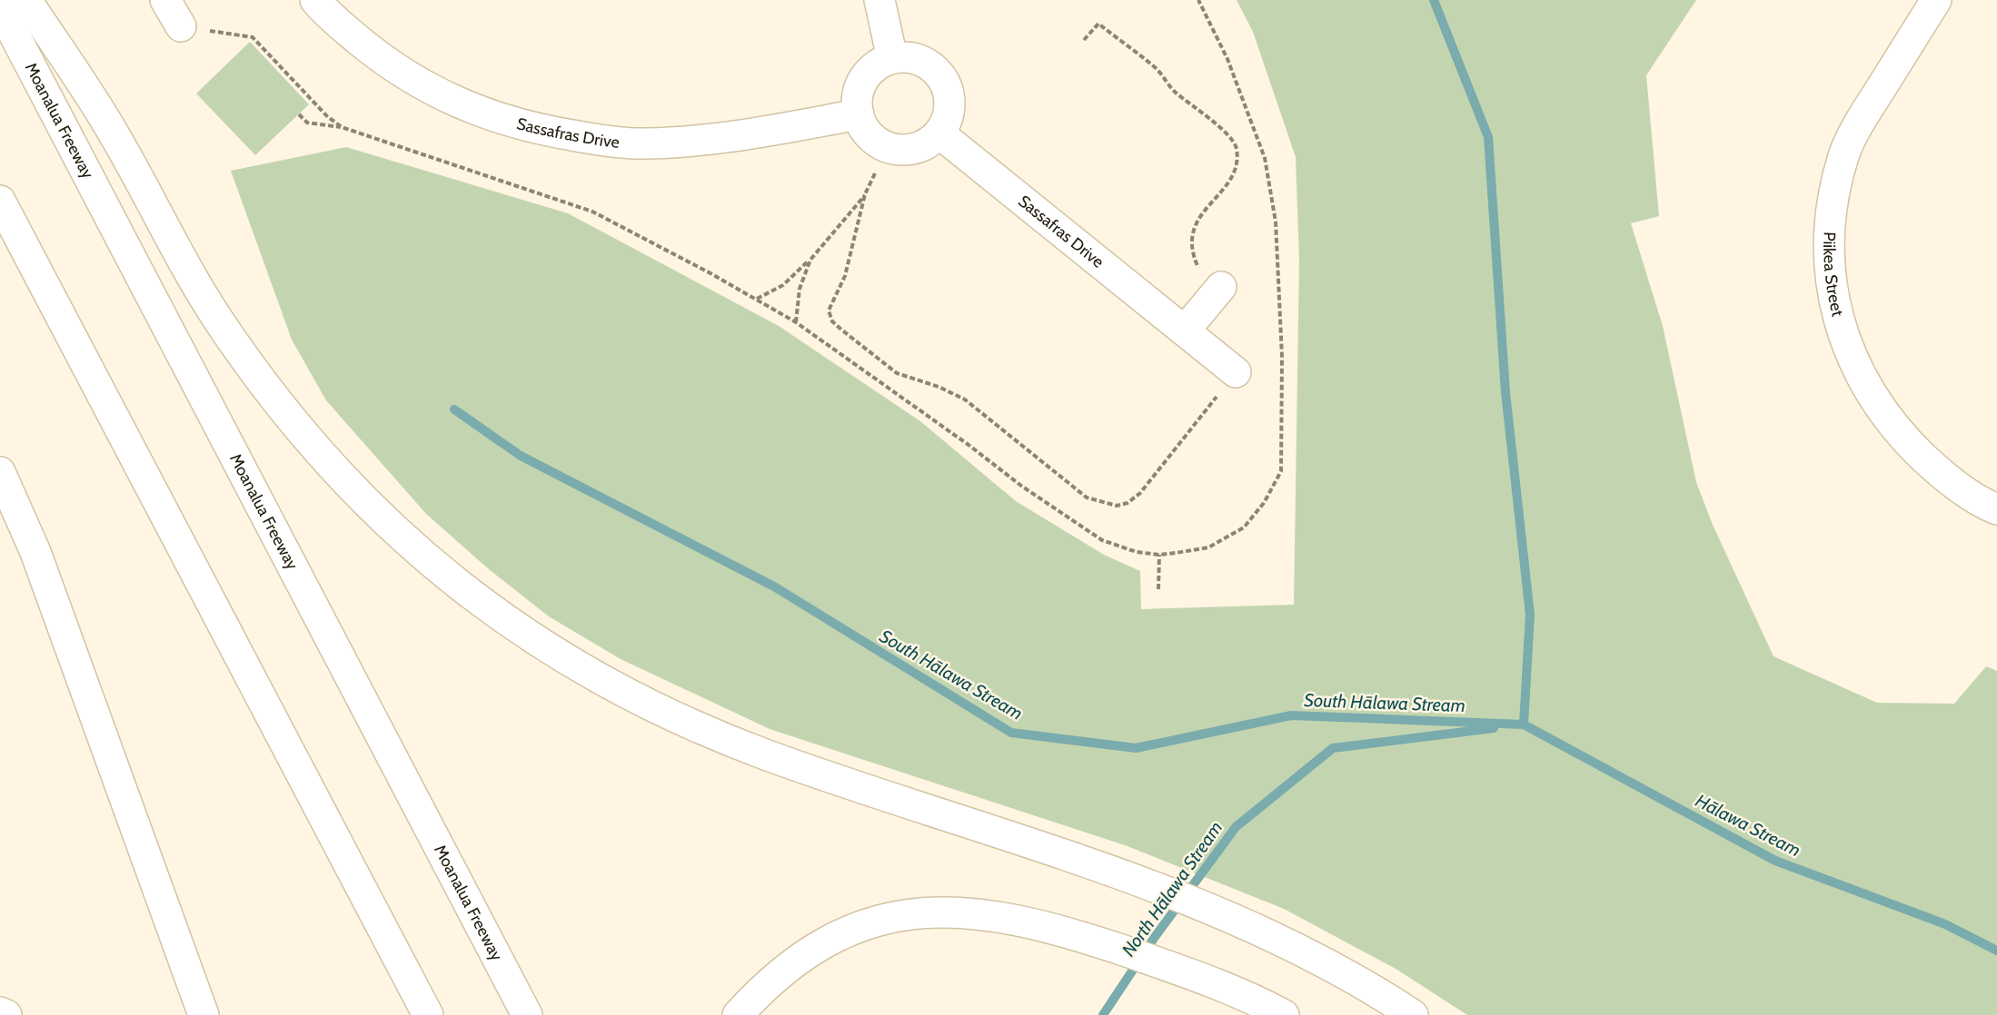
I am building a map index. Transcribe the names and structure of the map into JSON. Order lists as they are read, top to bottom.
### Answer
{
  "streets": {
    "main road": ["Moanalua Freeway", "Sassafras Drive", "Piikea Street"]
  },
  "water": ["South Hālawa Stream", "Hālawa Stream", "North Hālawa Stream"]
}
